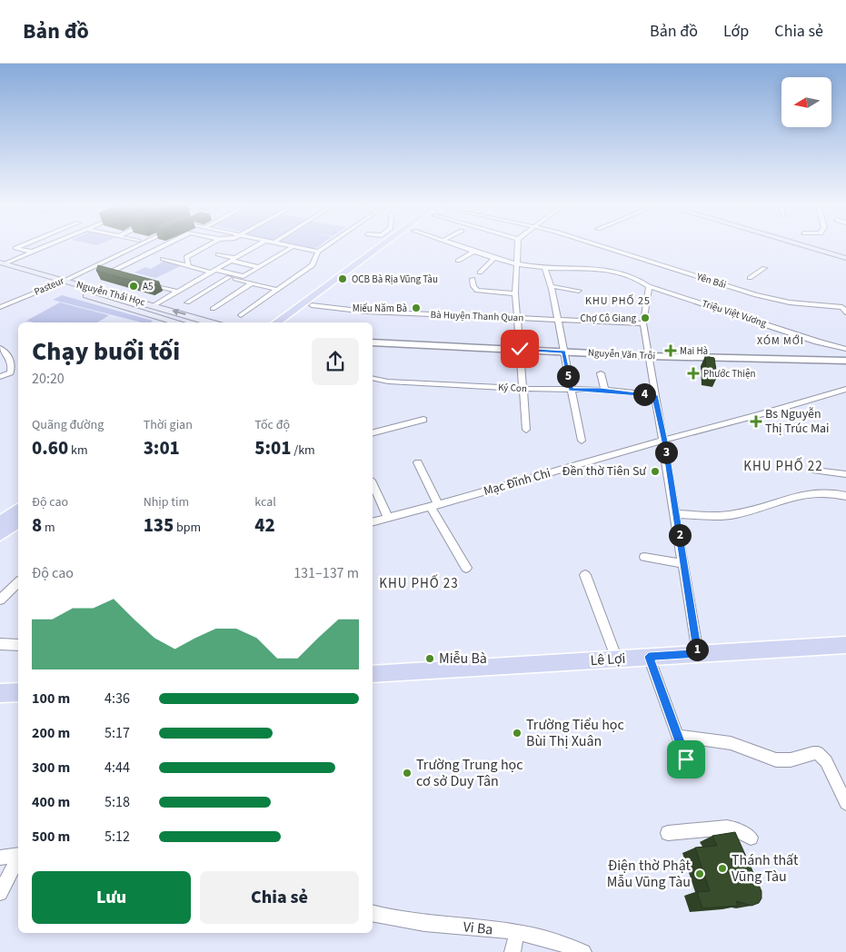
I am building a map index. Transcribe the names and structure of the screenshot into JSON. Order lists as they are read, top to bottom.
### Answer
{
  "streets": {
    "main road": ["Nguyễn Thái Học", "Lê Lợi"],
    "street": [
      "Yên Bái",
      "Pasteur",
      "Triệu Việt Vương",
      "Bà Huyện Thanh Quan",
      "Nguyễn Văn Trỗi",
      "Ký Con",
      "Mạc Đĩnh Chi",
      "Vi Ba"
    ]
  },
  "crossings": [
    ["Pasteur", "Nguyễn Thái Học"]
  ],
  "districts": [
    "KHU PHỐ 25",
    "XÓM MỚI",
    "KHU PHỐ 22",
    "KHU PHỐ 23"
  ],
  "places": {
    "other": [
      "OCB Bà Rịa Vũng Tàu",
      "A5",
      "Miếu Năm Bà",
      "Chợ Cô Giang",
      "Đền thờ Tiên Sư",
      "Miễu Bà",
      "Trường Tiểu học Bùi Thị Xuân",
      "Trường Trung học cơ sở Duy Tân",
      "Thánh thất Vũng Tàu",
      "Điện thờ Phật Mẫu Vũng Tàu"
    ],
    "health": ["Mai Hà", "Phước Thiện", "Bs Nguyễn Thị Trúc Mai"]
  },
  "north": "left",
  "page": {
    "header": "Bản đồ",
    "nav": ["Bản đồ", "Lớp", "Chia sẻ"],
    "heading": ["Chạy buổi tối", "20:20"],
    "pins": [
      "5",
      "4",
      "3",
      "2",
      "1"
    ],
    "stats": [
      ["Quãng đường", "0.60 km"],
      ["Thời gian", "3:01"],
      ["Tốc độ", "5:01 /km"],
      ["Độ cao", "8 m"],
      ["Nhịp tim", "135 bpm"],
      ["kcal", "42"]
    ],
    "chart": ["Độ cao", "131–137 m"],
    "list": [
      {
        "name": "100 m",
        "note": "4:36"
      },
      {
        "name": "200 m",
        "note": "5:17"
      },
      {
        "name": "300 m",
        "note": "4:44"
      },
      {
        "name": "400 m",
        "note": "5:18"
      },
      {
        "name": "500 m",
        "note": "5:12"
      }
    ],
    "buttons": ["Lưu", "Chia sẻ"]
  }
}
